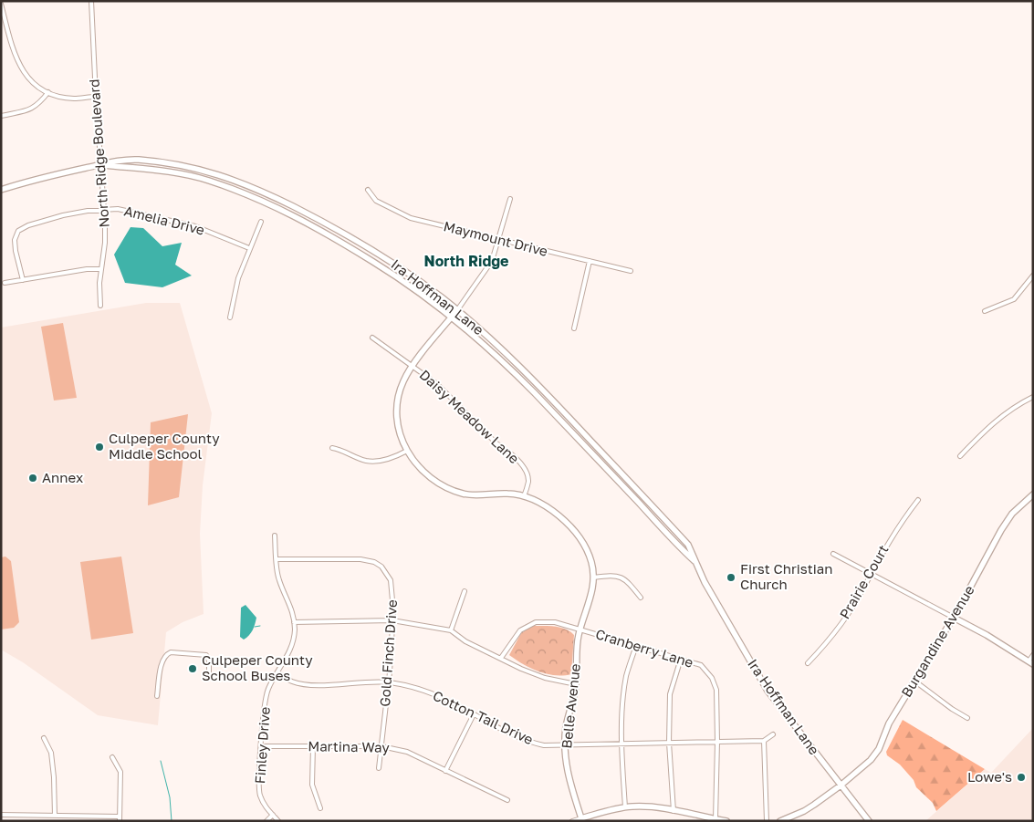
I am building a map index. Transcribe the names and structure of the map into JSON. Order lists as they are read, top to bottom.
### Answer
{
  "streets": {
    "main road": ["Ira Hoffman Lane", "Burgandine Avenue", "Belle Avenue"],
    "street": [
      "North Ridge Boulevard",
      "Amelia Drive",
      "Maymount Drive",
      "Daisy Meadow Lane",
      "Prairie Court",
      "Cranberry Lane",
      "Gold Finch Drive",
      "Cotton Tail Drive",
      "Finley Drive",
      "Martina Way"
    ]
  },
  "crossings": [
    ["North Ridge Boulevard", "Amelia Drive"],
    ["North Ridge Boulevard", "Ira Hoffman Lane"],
    ["Maymount Drive", "Belle Avenue"],
    ["Ira Hoffman Lane", "Burgandine Avenue"],
    ["Ira Hoffman Lane", "Belle Avenue"],
    ["Daisy Meadow Lane", "Belle Avenue"],
    ["Cranberry Lane", "Belle Avenue"],
    ["Cranberry Lane", "Cotton Tail Drive"],
    ["Gold Finch Drive", "Cotton Tail Drive"],
    ["Gold Finch Drive", "Finley Drive"],
    ["Gold Finch Drive", "Martina Way"],
    ["Belle Avenue", "Cotton Tail Drive"],
    ["Cotton Tail Drive", "Finley Drive"],
    ["Finley Drive", "Martina Way"]
  ],
  "districts": ["North Ridge"],
  "places": [
    "Culpeper County Middle School",
    "Annex",
    "First Christian Church",
    "Culpeper County School Buses",
    "Lowe's"
  ]
}
